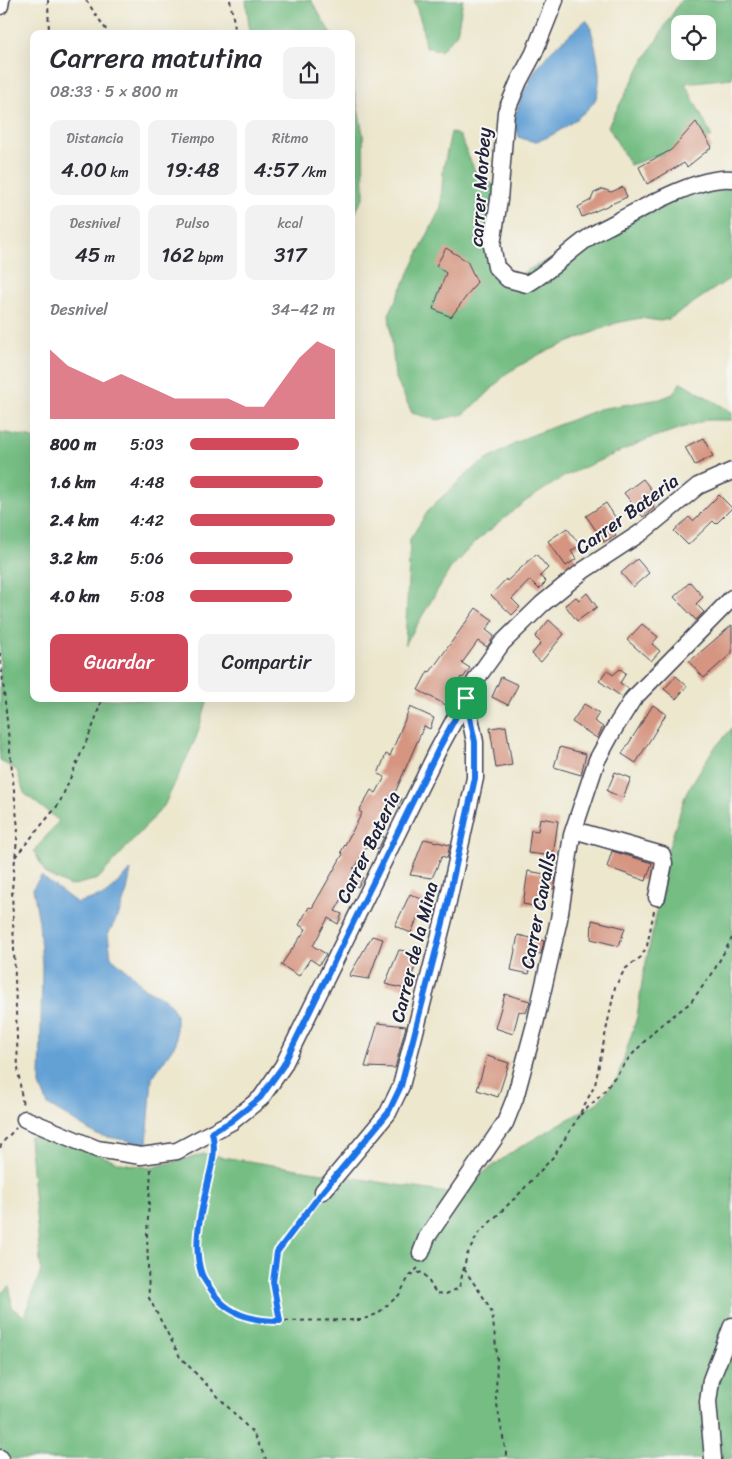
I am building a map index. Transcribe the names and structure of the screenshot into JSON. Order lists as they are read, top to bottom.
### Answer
{
  "streets": {
    "street": [
      "carrer Morbey",
      "Carrer Bateria",
      "Carrer Cavalls",
      "Carrer de la Mina"
    ]
  },
  "crossings": [
    ["Carrer Bateria", "Carrer de la Mina"]
  ],
  "page": {
    "heading": ["Carrera matutina", "08:33 · 5 × 800 m"],
    "stats": [
      ["Distancia", "4.00 km"],
      ["Tiempo", "19:48"],
      ["Ritmo", "4:57 /km"],
      ["Desnivel", "45 m"],
      ["Pulso", "162 bpm"],
      ["kcal", "317"]
    ],
    "chart": ["Desnivel", "34–42 m"],
    "list": [
      {
        "name": "800 m",
        "note": "5:03"
      },
      {
        "name": "1.6 km",
        "note": "4:48"
      },
      {
        "name": "2.4 km",
        "note": "4:42"
      },
      {
        "name": "3.2 km",
        "note": "5:06"
      },
      {
        "name": "4.0 km",
        "note": "5:08"
      }
    ],
    "buttons": ["Guardar", "Compartir"]
  }
}
